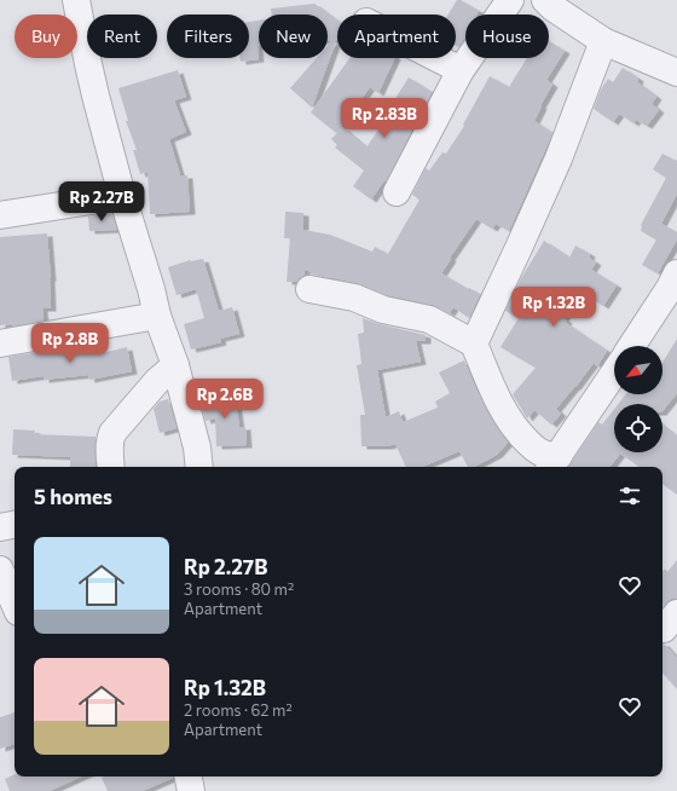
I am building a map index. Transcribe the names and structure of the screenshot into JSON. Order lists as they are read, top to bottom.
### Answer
{
  "north": "bottom left",
  "page": {
    "chip": [
      "Buy",
      "Rent",
      "Filters",
      "New",
      "Apartment",
      "House"
    ],
    "price": [
      "Rp 2.83B",
      "Rp 2.27B",
      "Rp 1.32B",
      "Rp 2.8B",
      "Rp 2.6B"
    ],
    "heading": "5 homes",
    "list": [
      {
        "name": "Rp 2.27B",
        "note": "3 rooms · 80 m² · Apartment"
      },
      {
        "name": "Rp 1.32B",
        "note": "2 rooms · 62 m² · Apartment"
      }
    ]
  }
}
